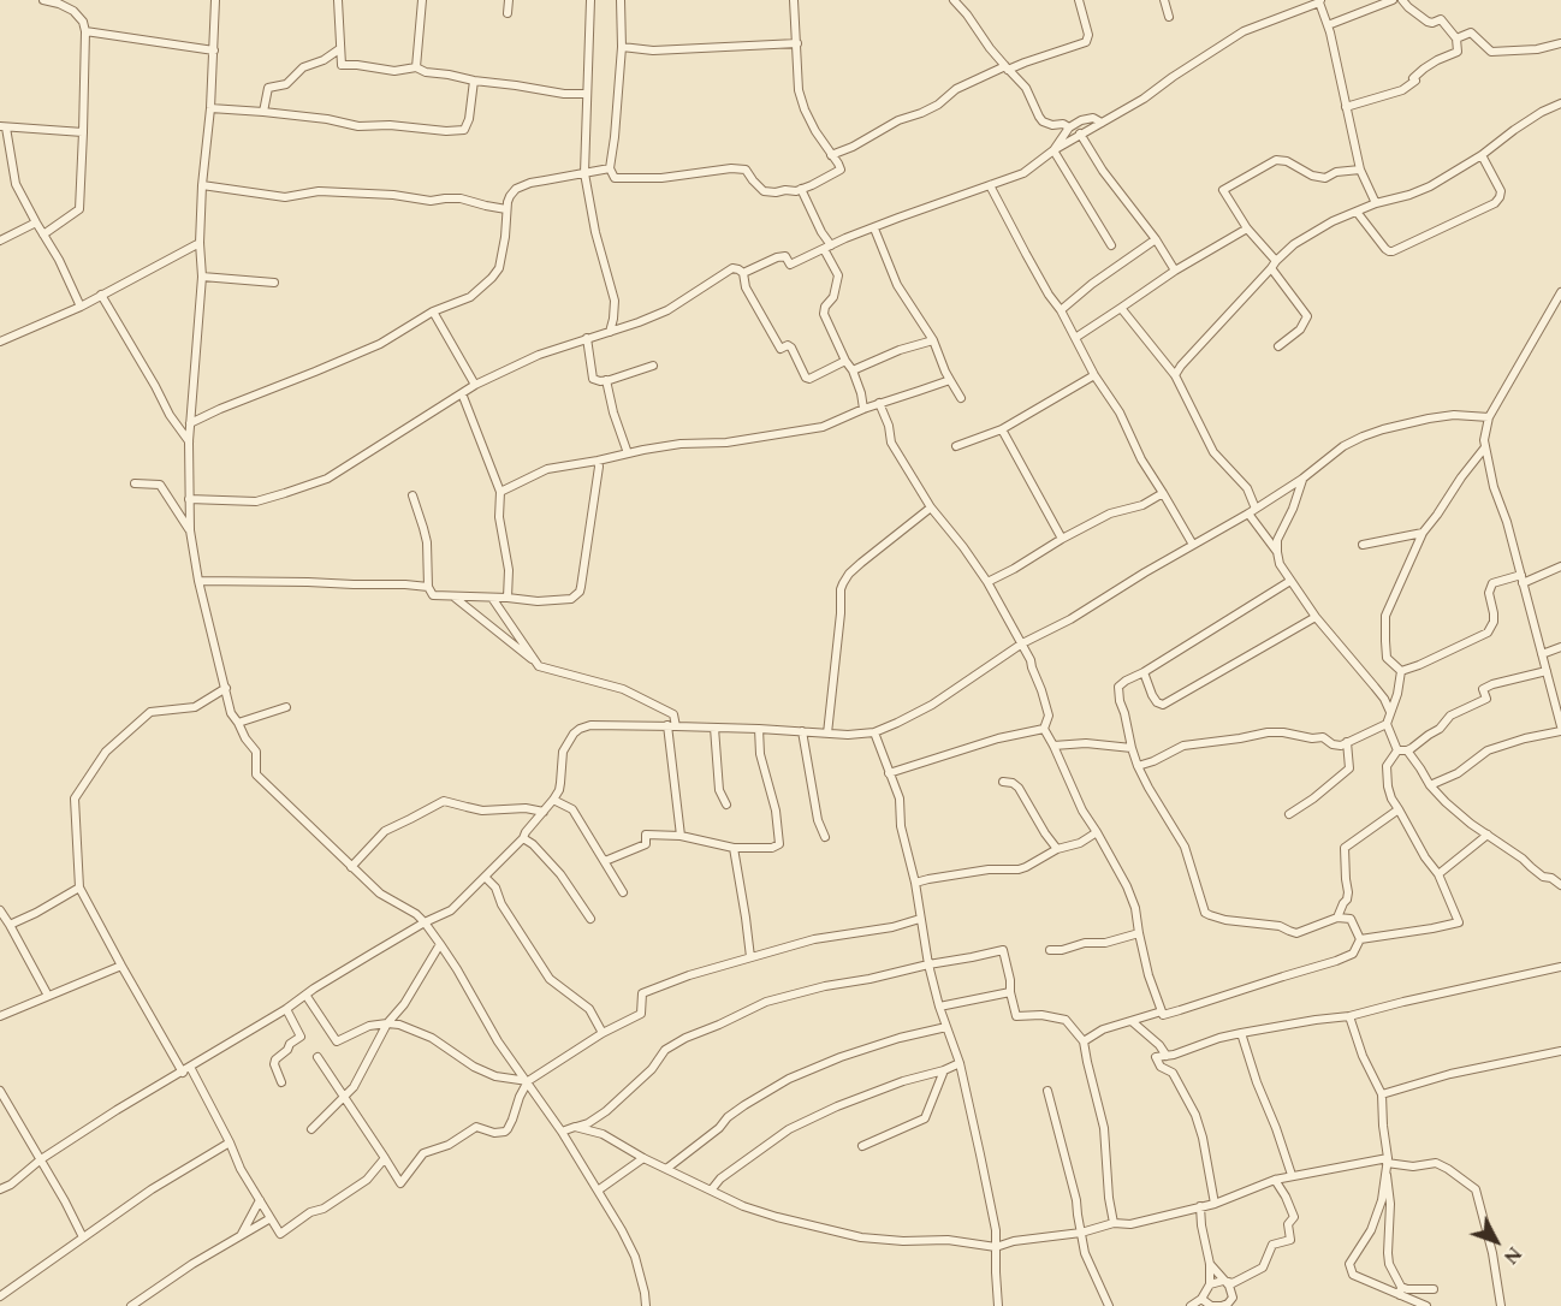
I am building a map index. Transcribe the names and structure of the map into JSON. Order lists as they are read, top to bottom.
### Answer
{
  "north": "bottom right"
}
